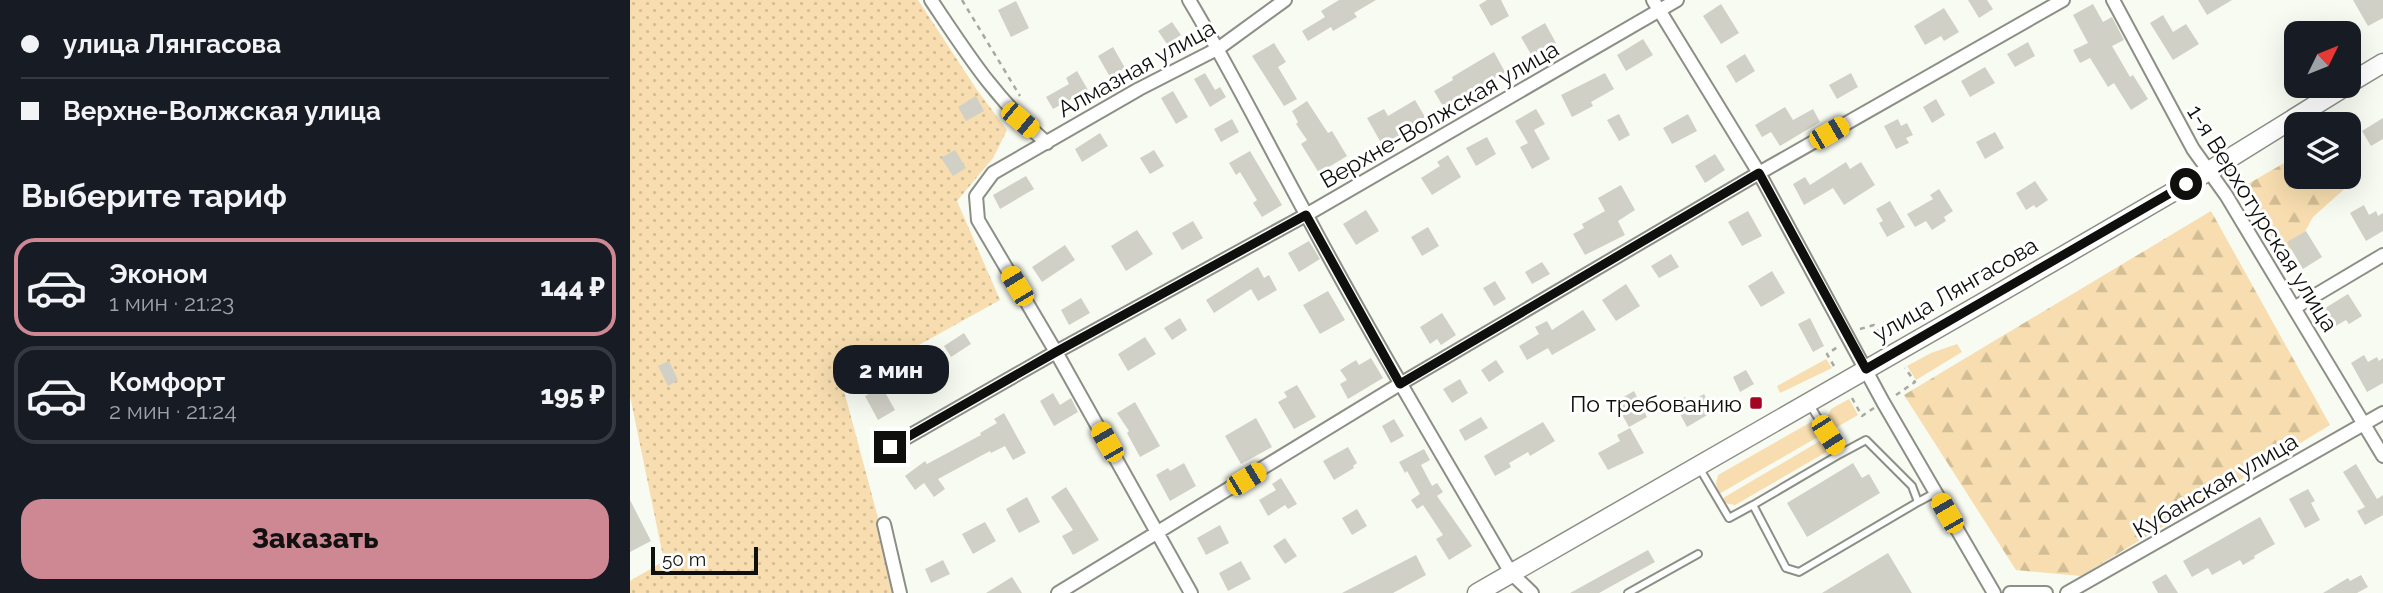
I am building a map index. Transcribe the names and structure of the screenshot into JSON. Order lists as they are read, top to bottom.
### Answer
{
  "streets": {
    "main road": ["улица Лянгасова"],
    "street": [
      "Алмазная улица",
      "Верхне-Волжская улица",
      "1-я Верхотурская улица",
      "Кубанская улица"
    ]
  },
  "crossings": [
    ["Алмазная улица", "Верхне-Волжская улица"],
    ["1-я Верхотурская улица", "улица Лянгасова"],
    ["1-я Верхотурская улица", "Кубанская улица"]
  ],
  "places": {
    "transit": ["По требованию"]
  },
  "scale_bar": "50 m",
  "north": "top right",
  "page": {
    "banner": ["улица Лянгасова", "Верхне-Волжская улица"],
    "heading": "Выберите тариф",
    "list": [
      {
        "name": "Эконом",
        "note": "1 мин · 21:23",
        "value": "144 ₽"
      },
      {
        "name": "Комфорт",
        "note": "2 мин · 21:24",
        "value": "195 ₽"
      }
    ],
    "bubble": "2 мин",
    "buttons": "Заказать",
    "scale": "50 m"
  }
}
